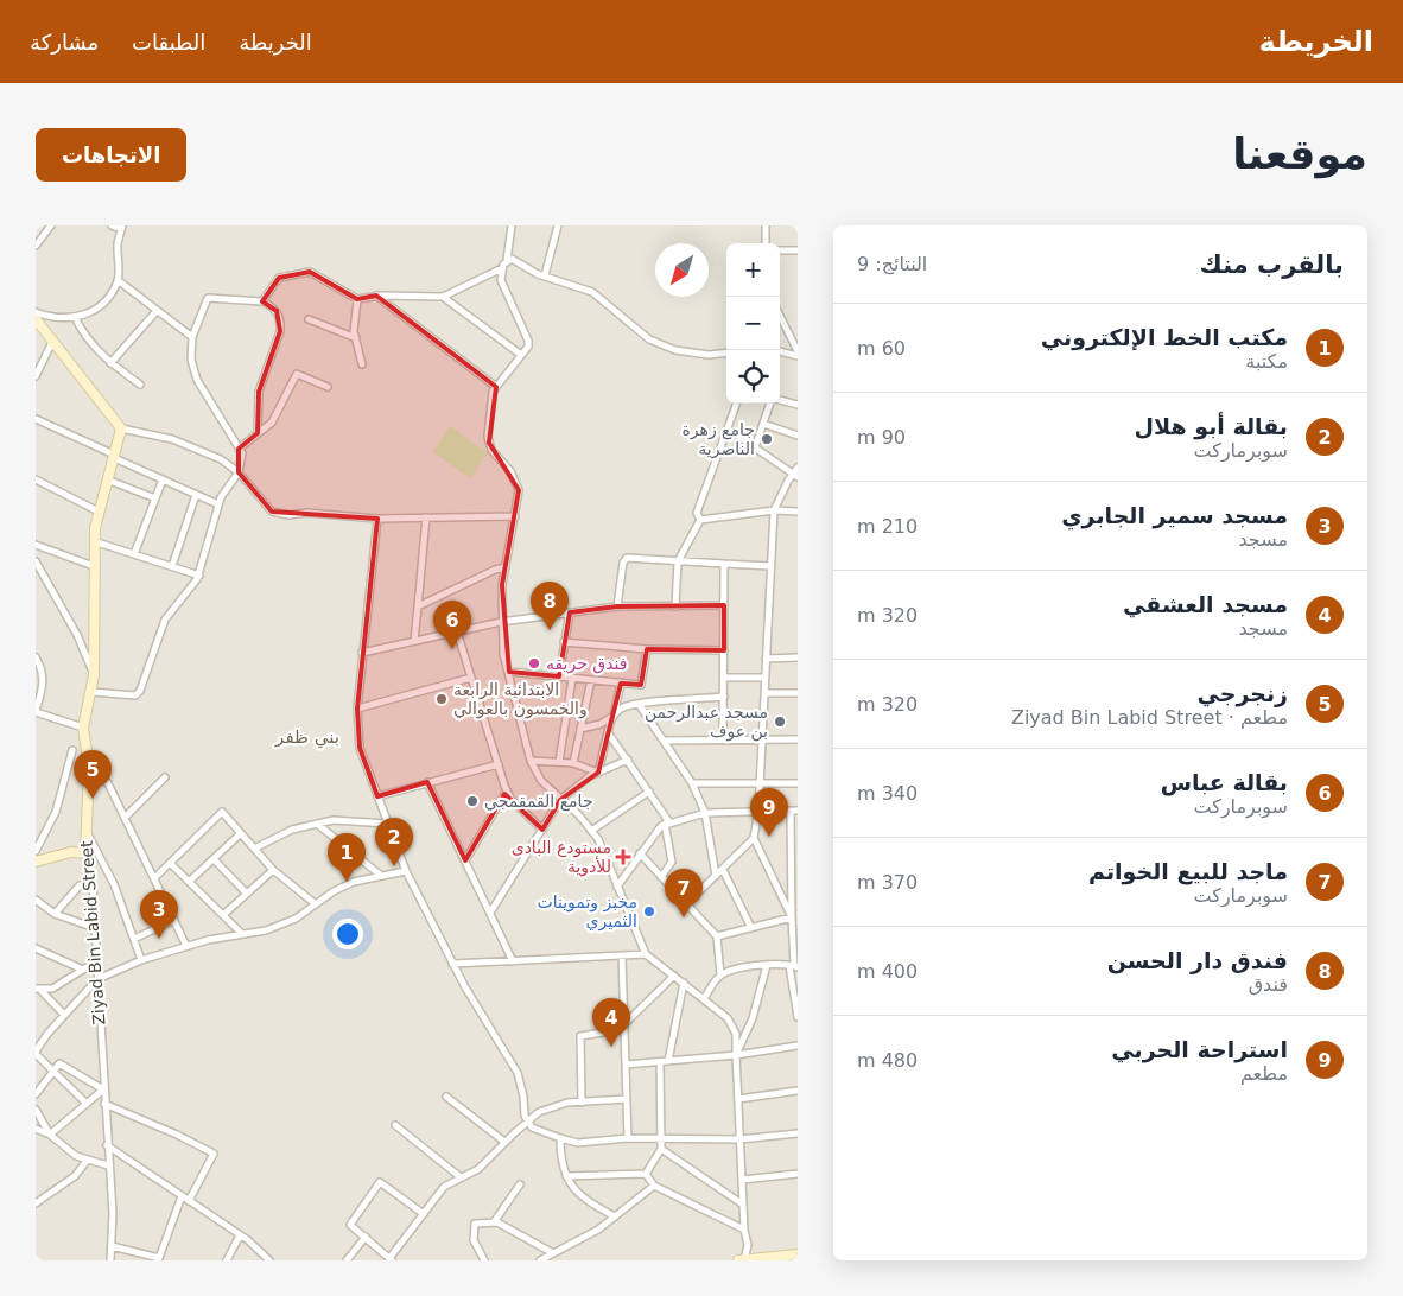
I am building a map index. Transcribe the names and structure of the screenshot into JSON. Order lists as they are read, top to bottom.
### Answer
{
  "streets": {
    "main road": ["Ziyad Bin Labid Street"]
  },
  "districts": ["بني ظفر"],
  "places": {
    "other": [
      "جامع زهرة الناصرية",
      "فندق حريقه",
      "الابتدائية الرابعة والخمسون بالعوالي",
      "مسجد عبدالرحمن بن عوف",
      "جامع القمقمجي",
      "مخبز وتموينات الثميري"
    ],
    "health": ["مستودع البادى للأدوية"]
  },
  "north": "bottom left",
  "page": {
    "header": "الخريطة",
    "nav": ["الخريطة", "الطبقات", "مشاركة"],
    "buttons": "الاتجاهات",
    "title": "موقعنا",
    "heading": ["بالقرب منك", "النتائج: 9"],
    "map_buttons": ["+", "−"],
    "list": [
      {
        "mark": "1",
        "name": "مكتب الخط الإلكتروني",
        "note": "مكتبة",
        "value": "60 m"
      },
      {
        "mark": "2",
        "name": "بقالة أبو هلال",
        "note": "سوبرماركت",
        "value": "90 m"
      },
      {
        "mark": "3",
        "name": "مسجد سمير الجابري",
        "note": "مسجد",
        "value": "210 m"
      },
      {
        "mark": "4",
        "name": "مسجد العشقي",
        "note": "مسجد",
        "value": "320 m"
      },
      {
        "mark": "5",
        "name": "زنجرجي",
        "note": "مطعم · Ziyad Bin Labid Street",
        "value": "320 m"
      },
      {
        "mark": "6",
        "name": "بقالة عباس",
        "note": "سوبرماركت",
        "value": "340 m"
      },
      {
        "mark": "7",
        "name": "ماجد للبيع الخواتم",
        "note": "سوبرماركت",
        "value": "370 m"
      },
      {
        "mark": "8",
        "name": "فندق دار الحسن",
        "note": "فندق",
        "value": "400 m"
      },
      {
        "mark": "9",
        "name": "استراحة الحربي",
        "note": "مطعم",
        "value": "480 m"
      }
    ],
    "pins": [
      "8",
      "6",
      "5",
      "9",
      "2",
      "1",
      "7",
      "3",
      "4"
    ]
  }
}
